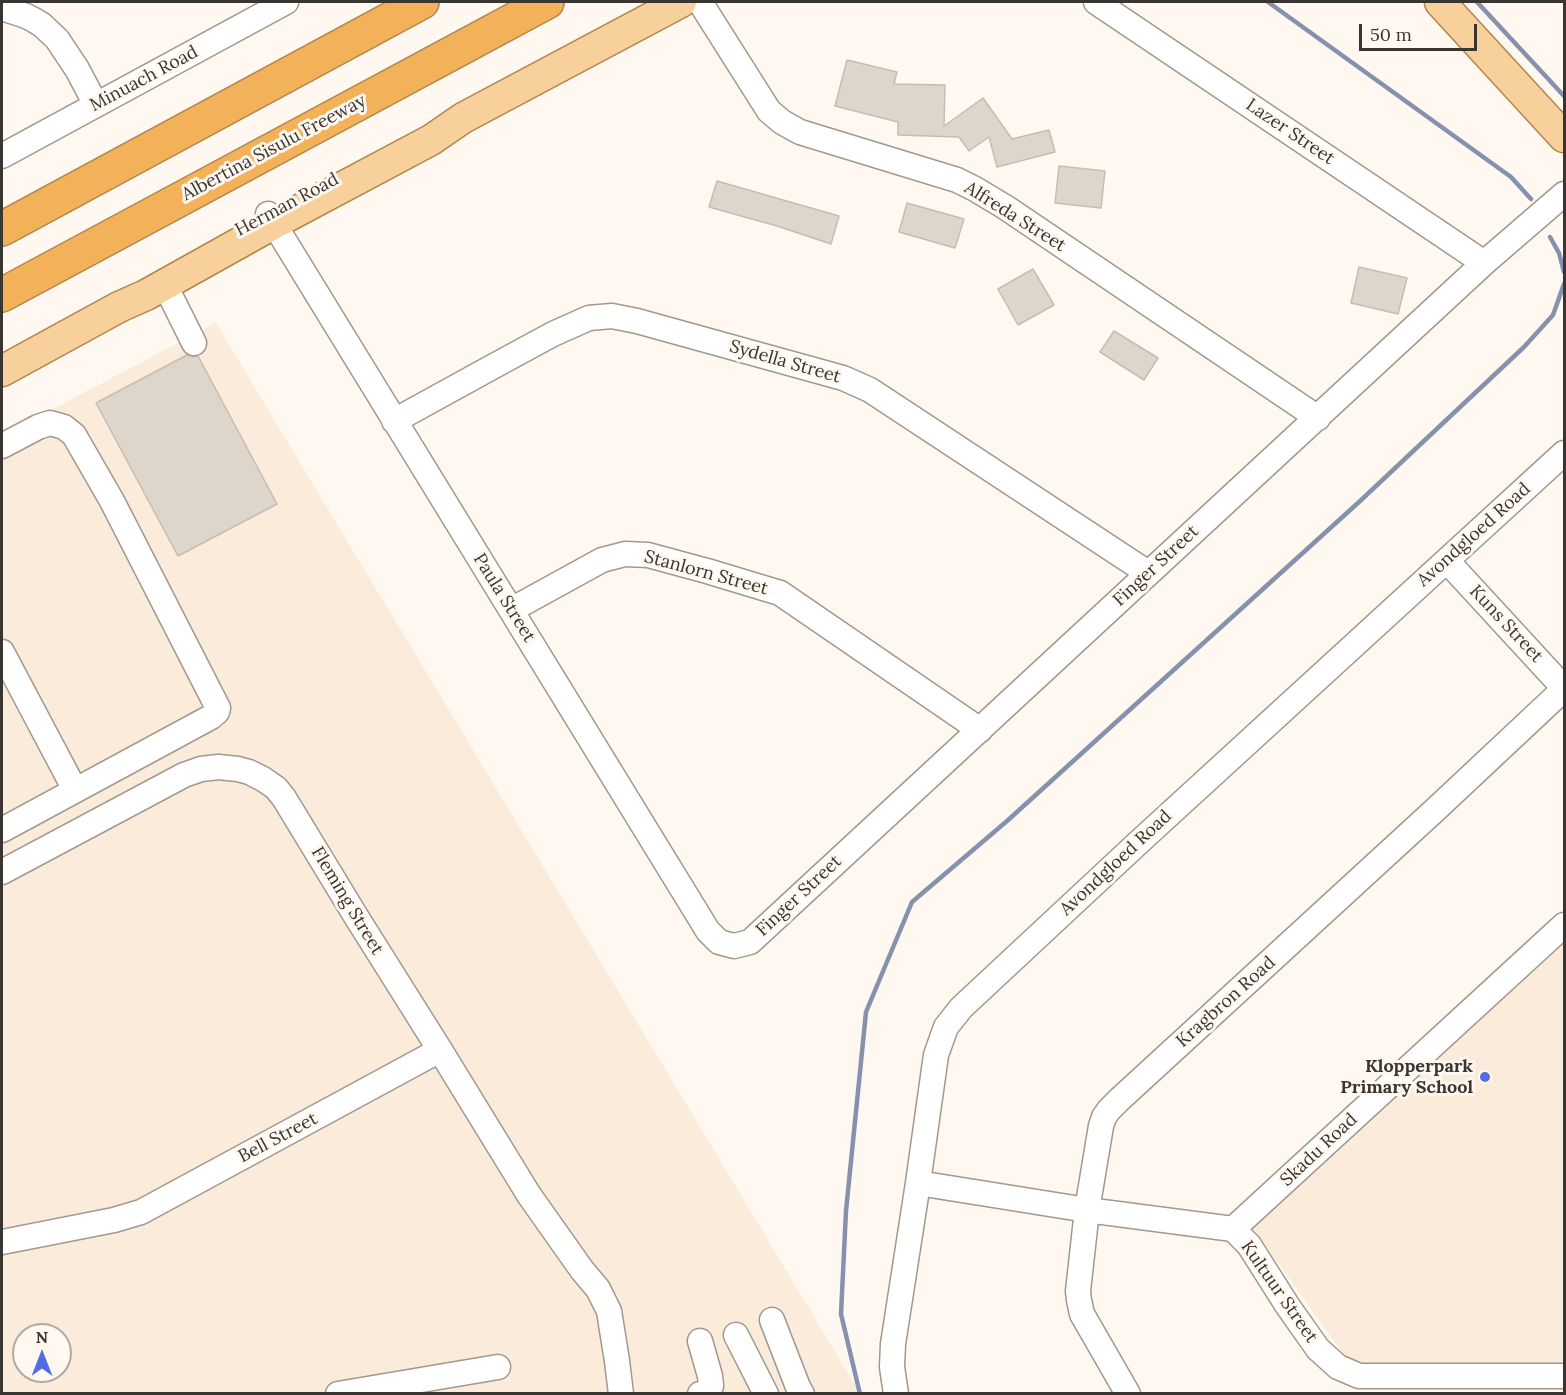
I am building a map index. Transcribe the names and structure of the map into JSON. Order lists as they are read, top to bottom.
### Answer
{
  "streets": {
    "highway": ["Albertina Sisulu Freeway"],
    "main road": ["Herman Road"],
    "street": [
      "Minuach Road",
      "Lazer Street",
      "Alfreda Street",
      "Sydella Street",
      "Avondgloed Road",
      "Finger Street",
      "Stanlorn Street",
      "Paula Street",
      "Kuns Street",
      "Fleming Street",
      "Kragbron Road",
      "Bell Street",
      "Skadu Road",
      "Kultuur Street"
    ]
  },
  "crossings": [
    ["Lazer Street", "Finger Street"],
    ["Herman Road", "Paula Street"],
    ["Alfreda Street", "Finger Street"],
    ["Sydella Street", "Finger Street"],
    ["Sydella Street", "Paula Street"],
    ["Avondgloed Road", "Kuns Street"],
    ["Avondgloed Road", "Kultuur Street"],
    ["Finger Street", "Stanlorn Street"],
    ["Finger Street", "Paula Street"],
    ["Stanlorn Street", "Paula Street"],
    ["Kuns Street", "Kragbron Road"],
    ["Fleming Street", "Bell Street"],
    ["Kragbron Road", "Kultuur Street"],
    ["Skadu Road", "Kultuur Street"]
  ],
  "places": ["Klopperpark Primary School"],
  "scale_bar": "50 m",
  "north": "top"
}
